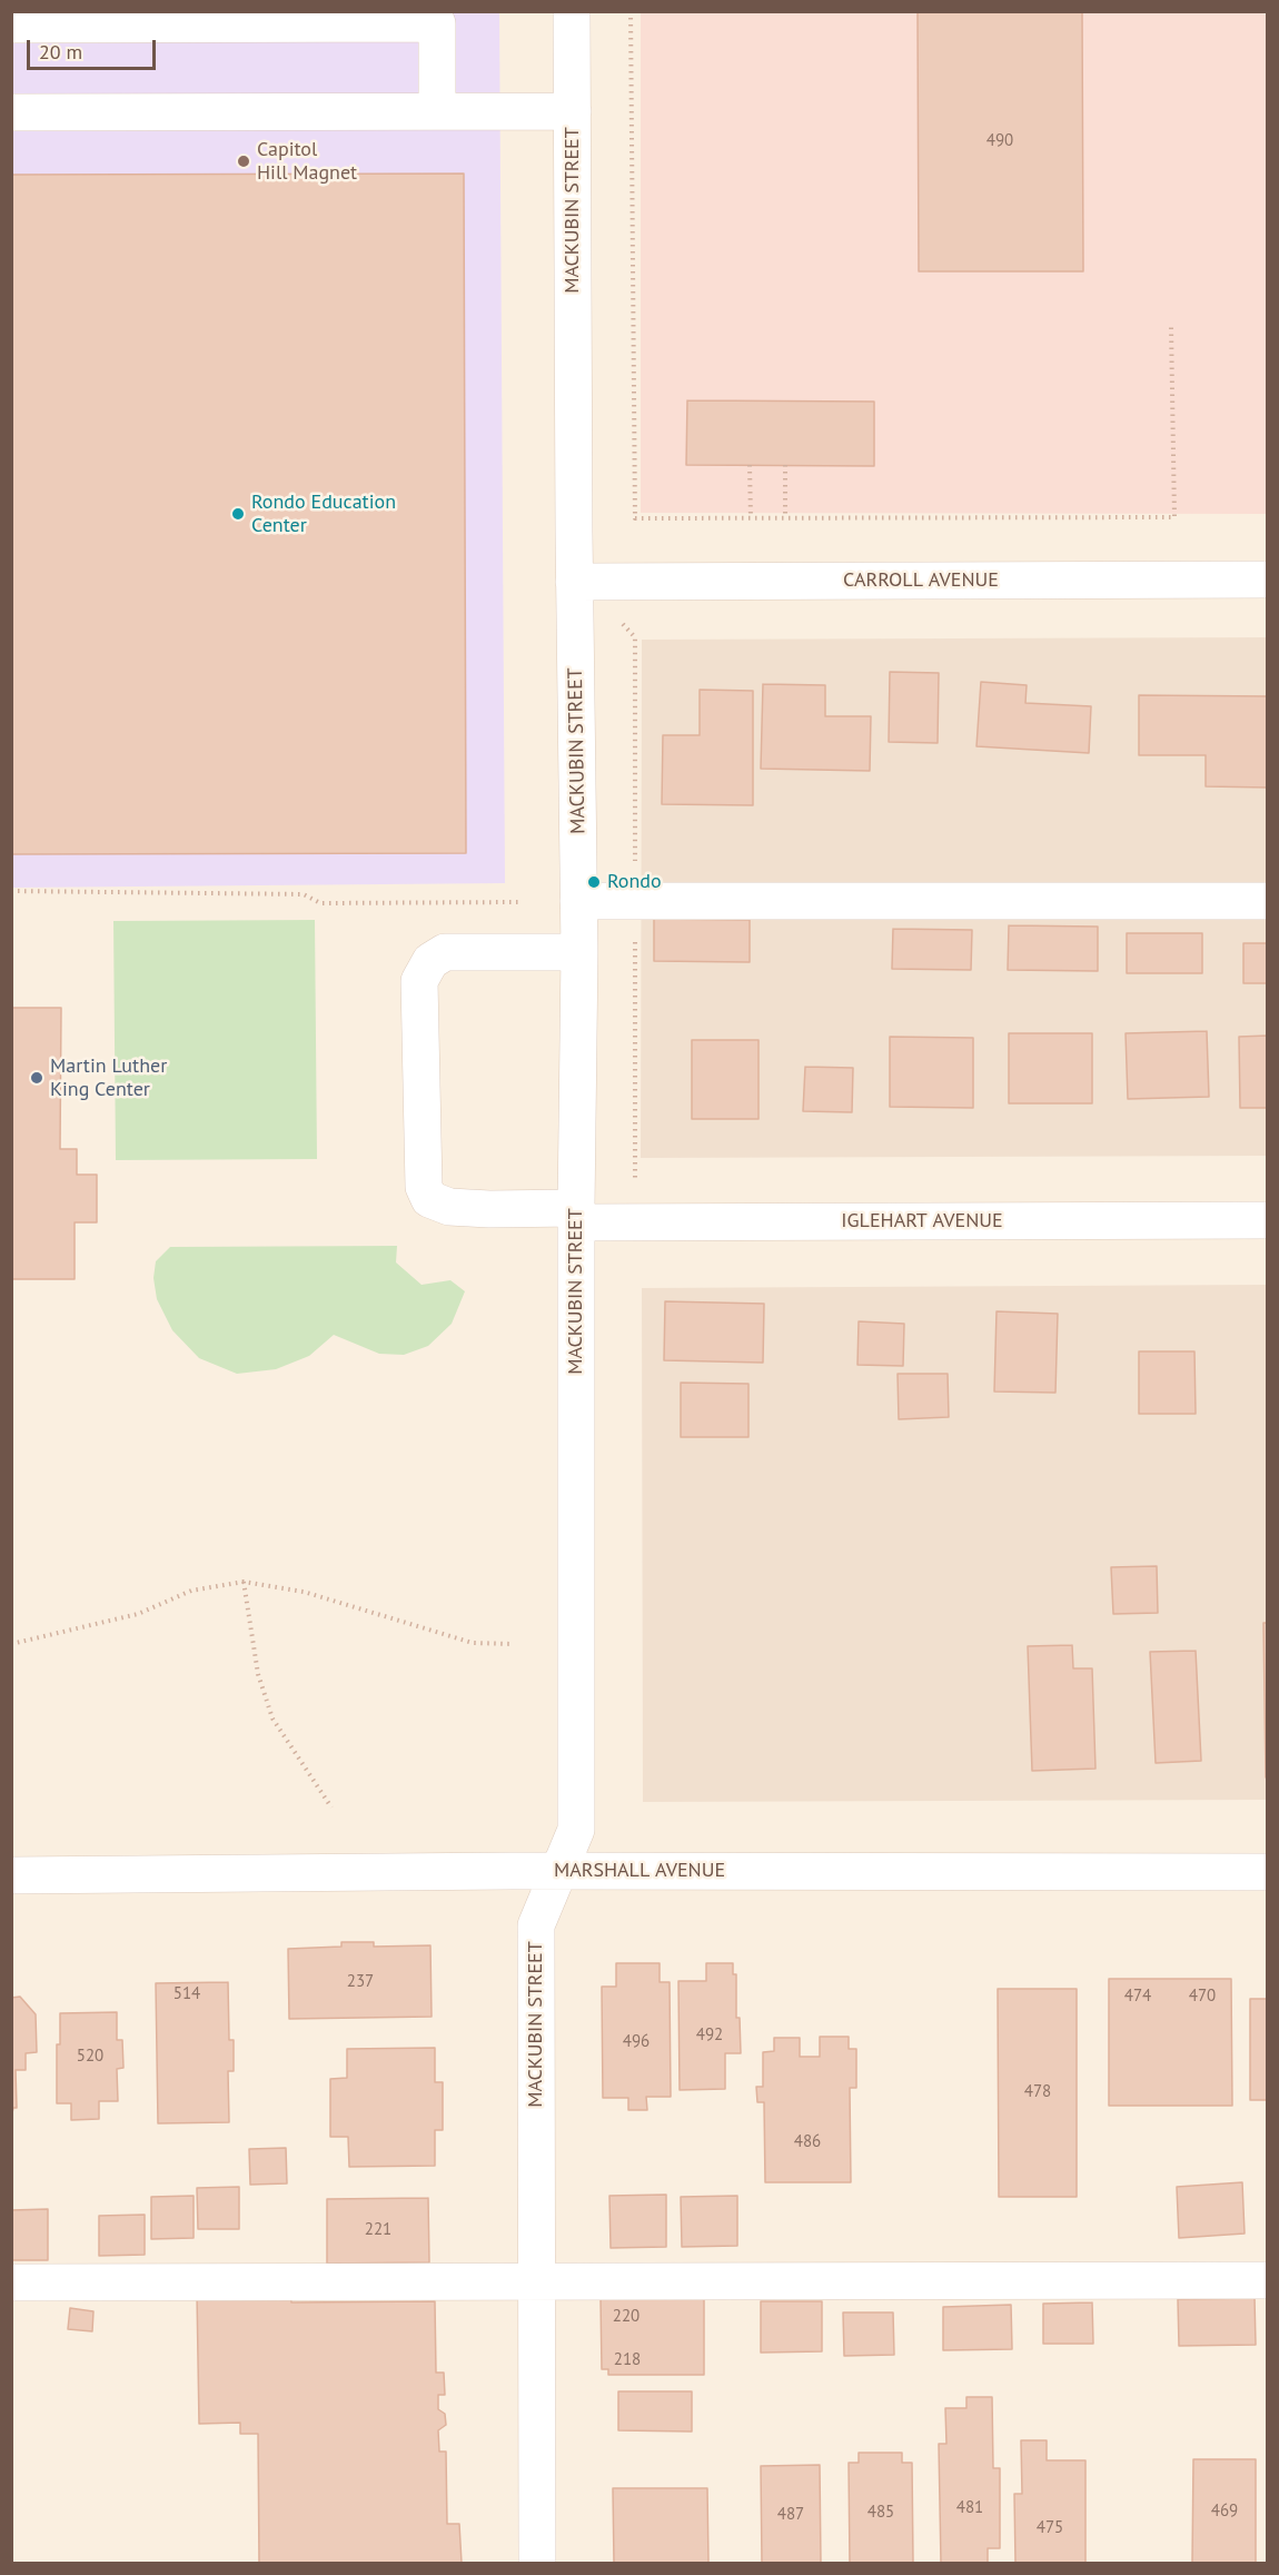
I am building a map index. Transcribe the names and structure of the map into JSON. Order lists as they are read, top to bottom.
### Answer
{
  "streets": {
    "street": [
      "MACKUBIN STREET",
      "CARROLL AVENUE",
      "IGLEHART AVENUE",
      "MARSHALL AVENUE"
    ]
  },
  "crossings": [
    ["MACKUBIN STREET", "CARROLL AVENUE"],
    ["MACKUBIN STREET", "IGLEHART AVENUE"],
    ["MACKUBIN STREET", "MARSHALL AVENUE"]
  ],
  "places": [
    "Capitol Hill Magnet",
    "Rondo Education Center",
    "Rondo",
    "Martin Luther King Center"
  ],
  "house_numbers": [
    "490",
    "237",
    "514",
    "474",
    "470",
    "492",
    "496",
    "520",
    "478",
    "486",
    "221",
    "220",
    "218",
    "481",
    "469",
    "485",
    "487",
    "475"
  ],
  "scale_bar": "20 m"
}
